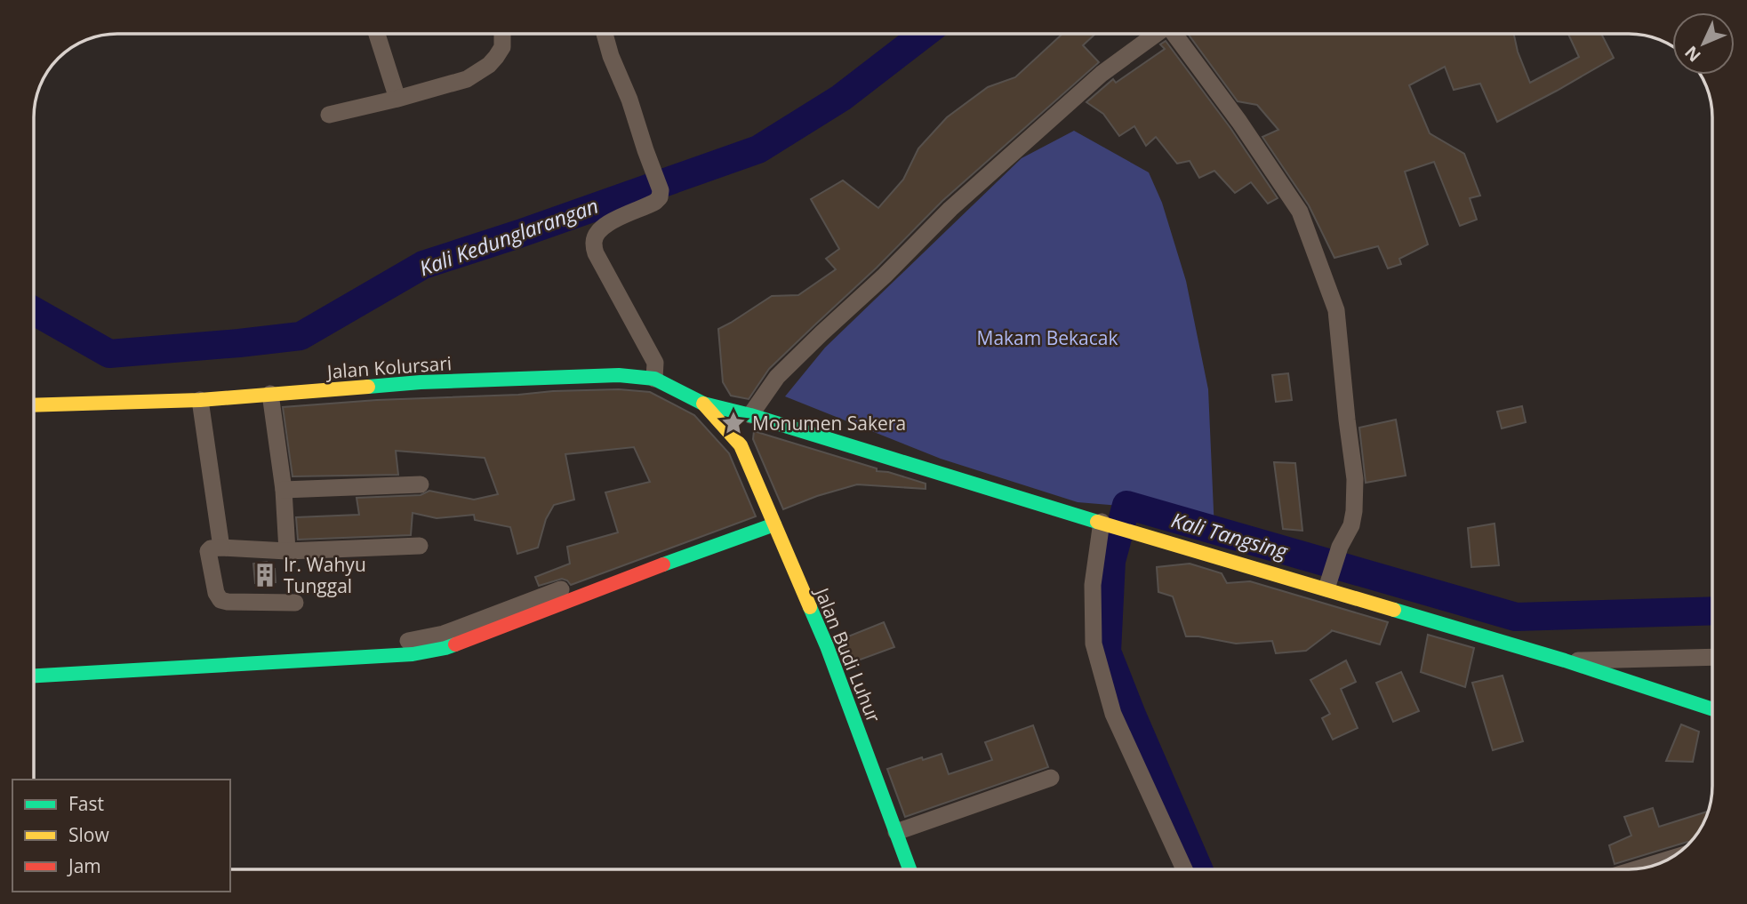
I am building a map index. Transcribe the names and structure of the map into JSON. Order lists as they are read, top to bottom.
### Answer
{
  "streets": {
    "street": ["Jalan Kolursari", "Jalan Budi Luhur"]
  },
  "crossings": [
    ["Jalan Kolursari", "Jalan Budi Luhur"]
  ],
  "water": ["Kali Kedunglarangan", "Kali Tangsing"],
  "parks": ["Makam Bekacak"],
  "places": {
    "place": ["Monumen Sakera"],
    "building": ["Ir. Wahyu Tunggal"]
  },
  "legend": ["Fast", "Slow", "Jam"],
  "north": "bottom left"
}
